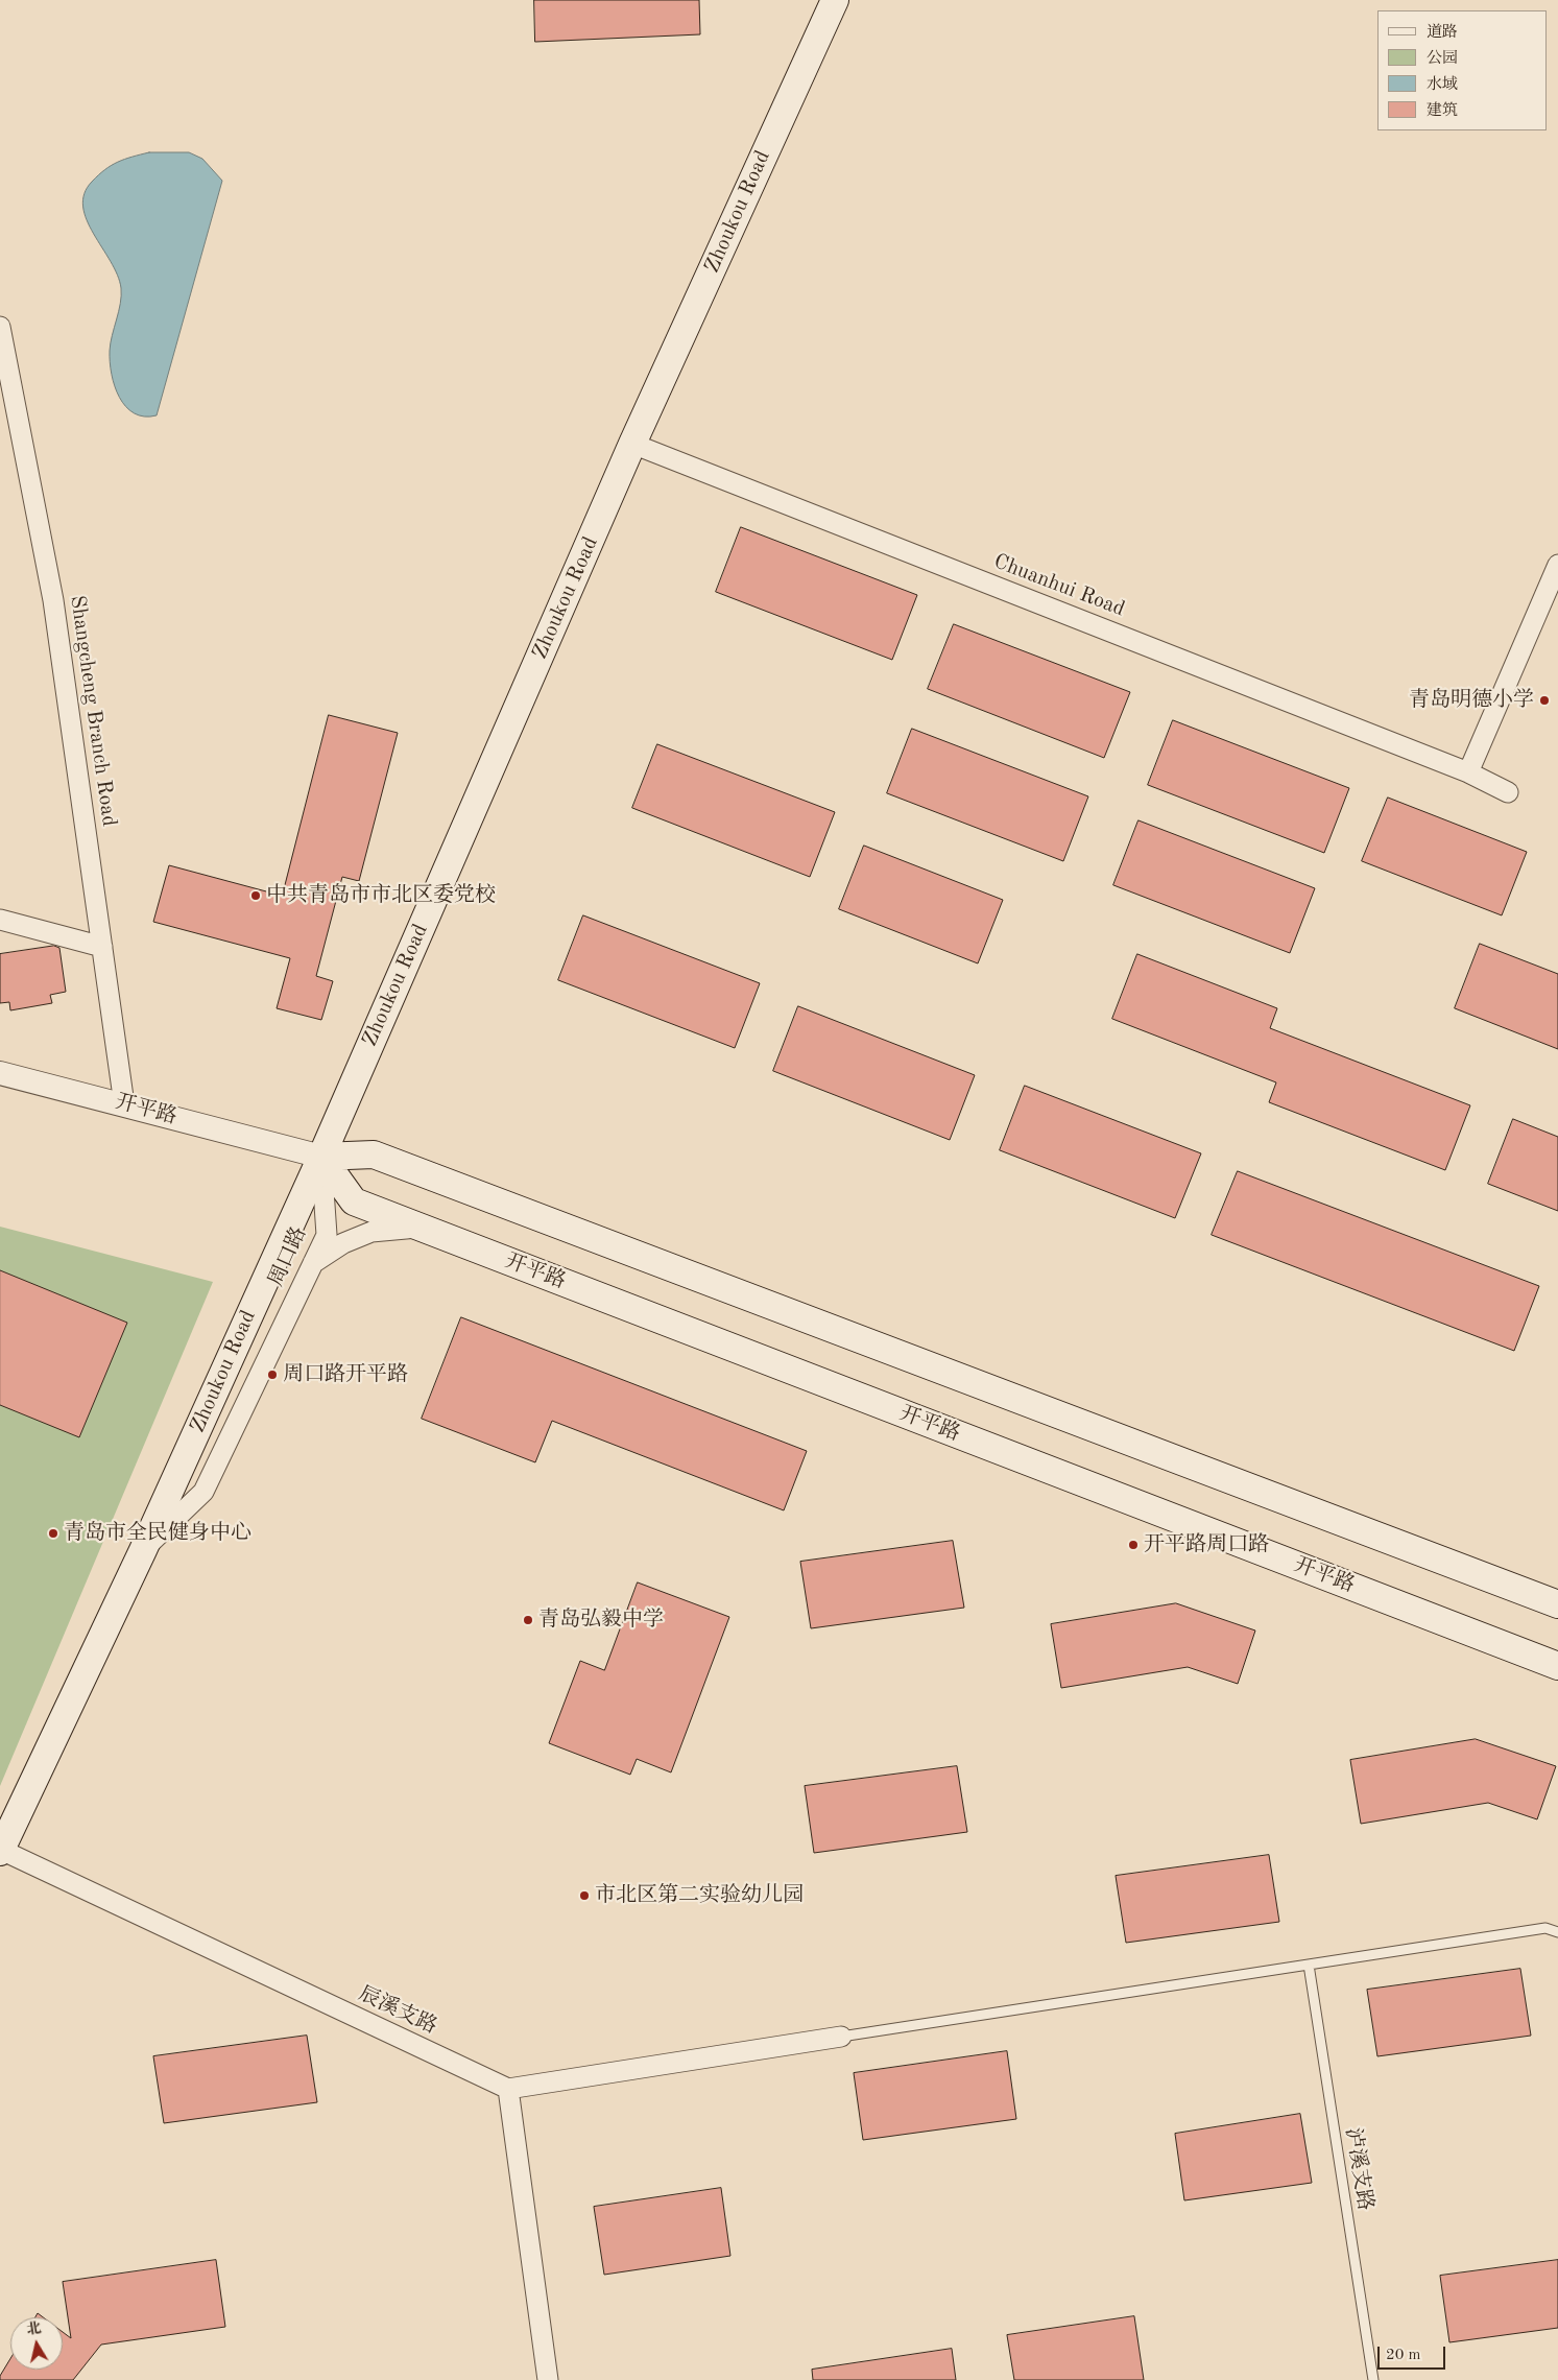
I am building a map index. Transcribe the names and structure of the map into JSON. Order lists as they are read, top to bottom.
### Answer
{
  "streets": {
    "main road": ["Zhoukou Road", "开平路"],
    "street": [
      "Chuanhui Road",
      "Shangcheng Branch Road",
      "周口路",
      "辰溪支路"
    ],
    "lane": ["泸溪支路"]
  },
  "crossings": [
    ["Zhoukou Road", "Chuanhui Road"],
    ["Zhoukou Road", "开平路"],
    ["Zhoukou Road", "周口路"],
    ["Zhoukou Road", "辰溪支路"],
    ["Shangcheng Branch Road", "开平路"],
    ["开平路", "周口路"]
  ],
  "places": [
    "青岛明德小学",
    "中共青岛市市北区委党校",
    "周口路开平路",
    "青岛市全民健身中心",
    "开平路周口路",
    "青岛弘毅中学",
    "市北区第二实验幼儿园"
  ],
  "legend": [
    "道路",
    "公园",
    "水域",
    "建筑"
  ],
  "scale_bar": "20 m",
  "north": "top"
}
